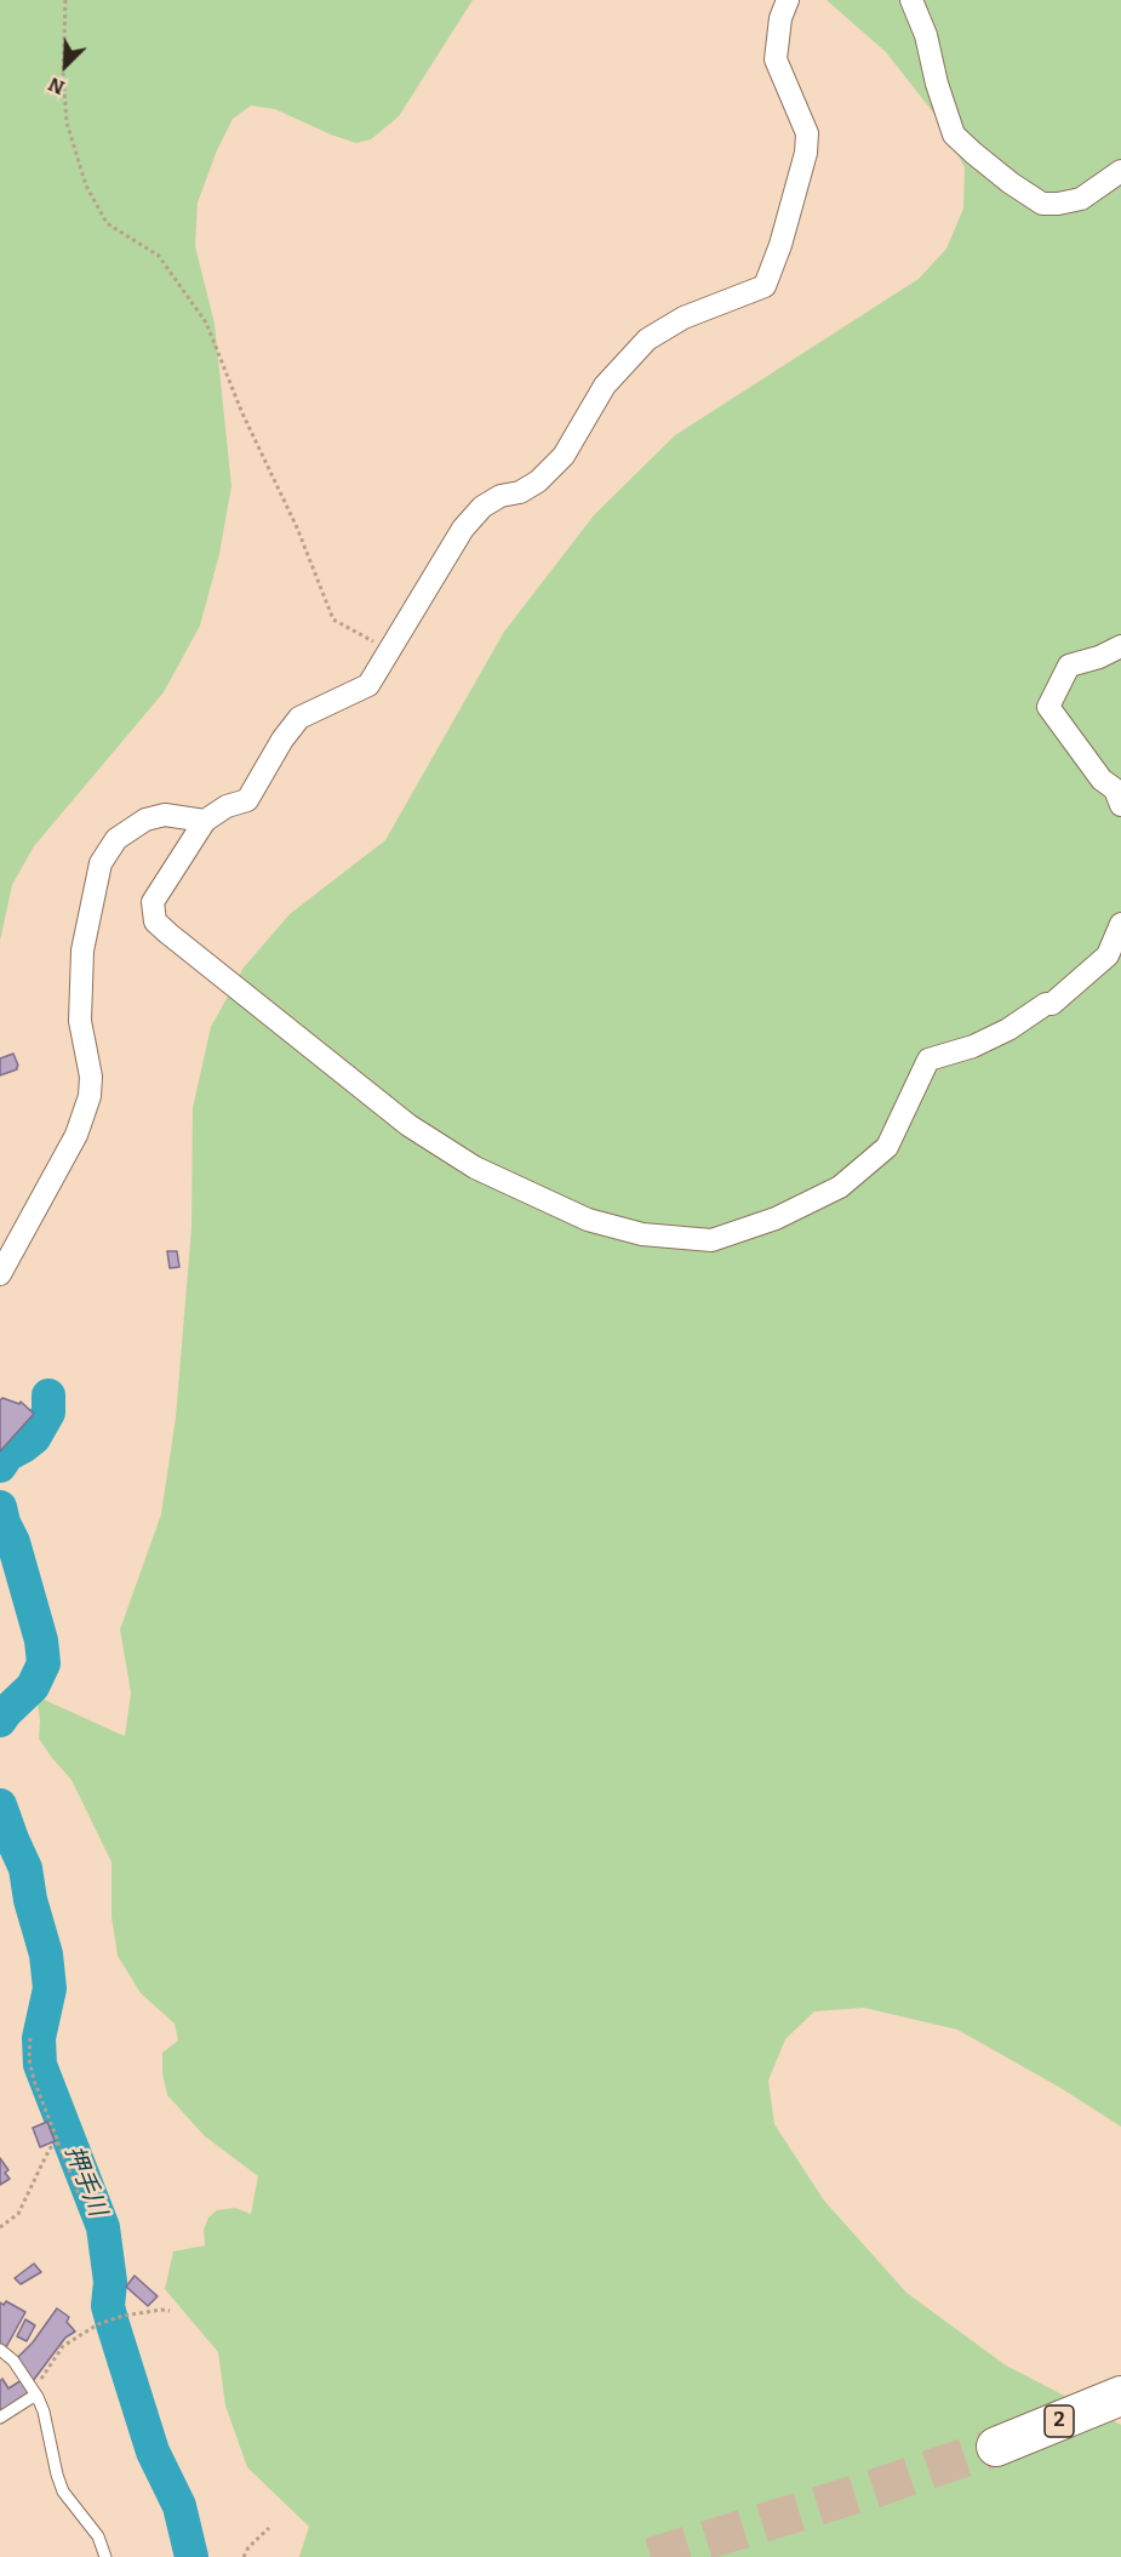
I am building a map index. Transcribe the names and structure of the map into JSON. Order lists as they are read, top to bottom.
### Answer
{
  "streets": {
    "highway": ["2"]
  },
  "water": ["押手川"],
  "north": "bottom left"
}
